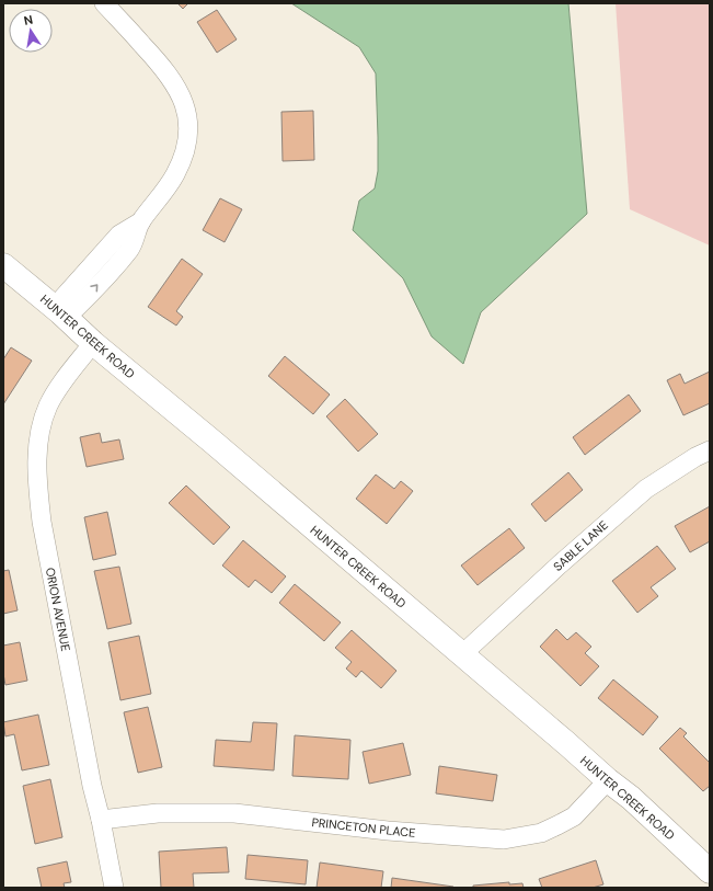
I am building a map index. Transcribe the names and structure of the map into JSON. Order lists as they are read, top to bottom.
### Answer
{
  "streets": {
    "main road": ["HUNTER CREEK ROAD"],
    "street": ["SABLE LANE", "ORION AVENUE", "PRINCETON PLACE"]
  },
  "crossings": [
    ["HUNTER CREEK ROAD", "SABLE LANE"],
    ["HUNTER CREEK ROAD", "ORION AVENUE"],
    ["HUNTER CREEK ROAD", "PRINCETON PLACE"],
    ["ORION AVENUE", "PRINCETON PLACE"]
  ],
  "north": "top"
}
